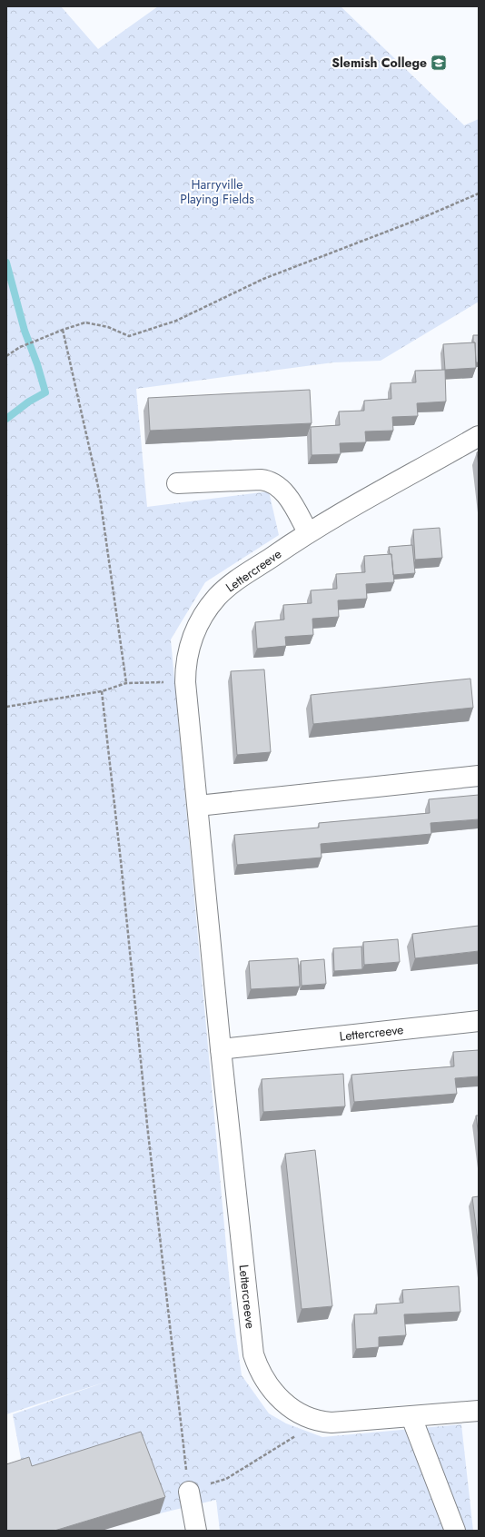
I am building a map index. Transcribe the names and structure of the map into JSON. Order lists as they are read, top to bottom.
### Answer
{
  "streets": {
    "street": ["Lettercreeve"]
  },
  "parks": ["Harryville Playing Fields"],
  "places": {
    "school or university": ["Slemish College"]
  }
}
